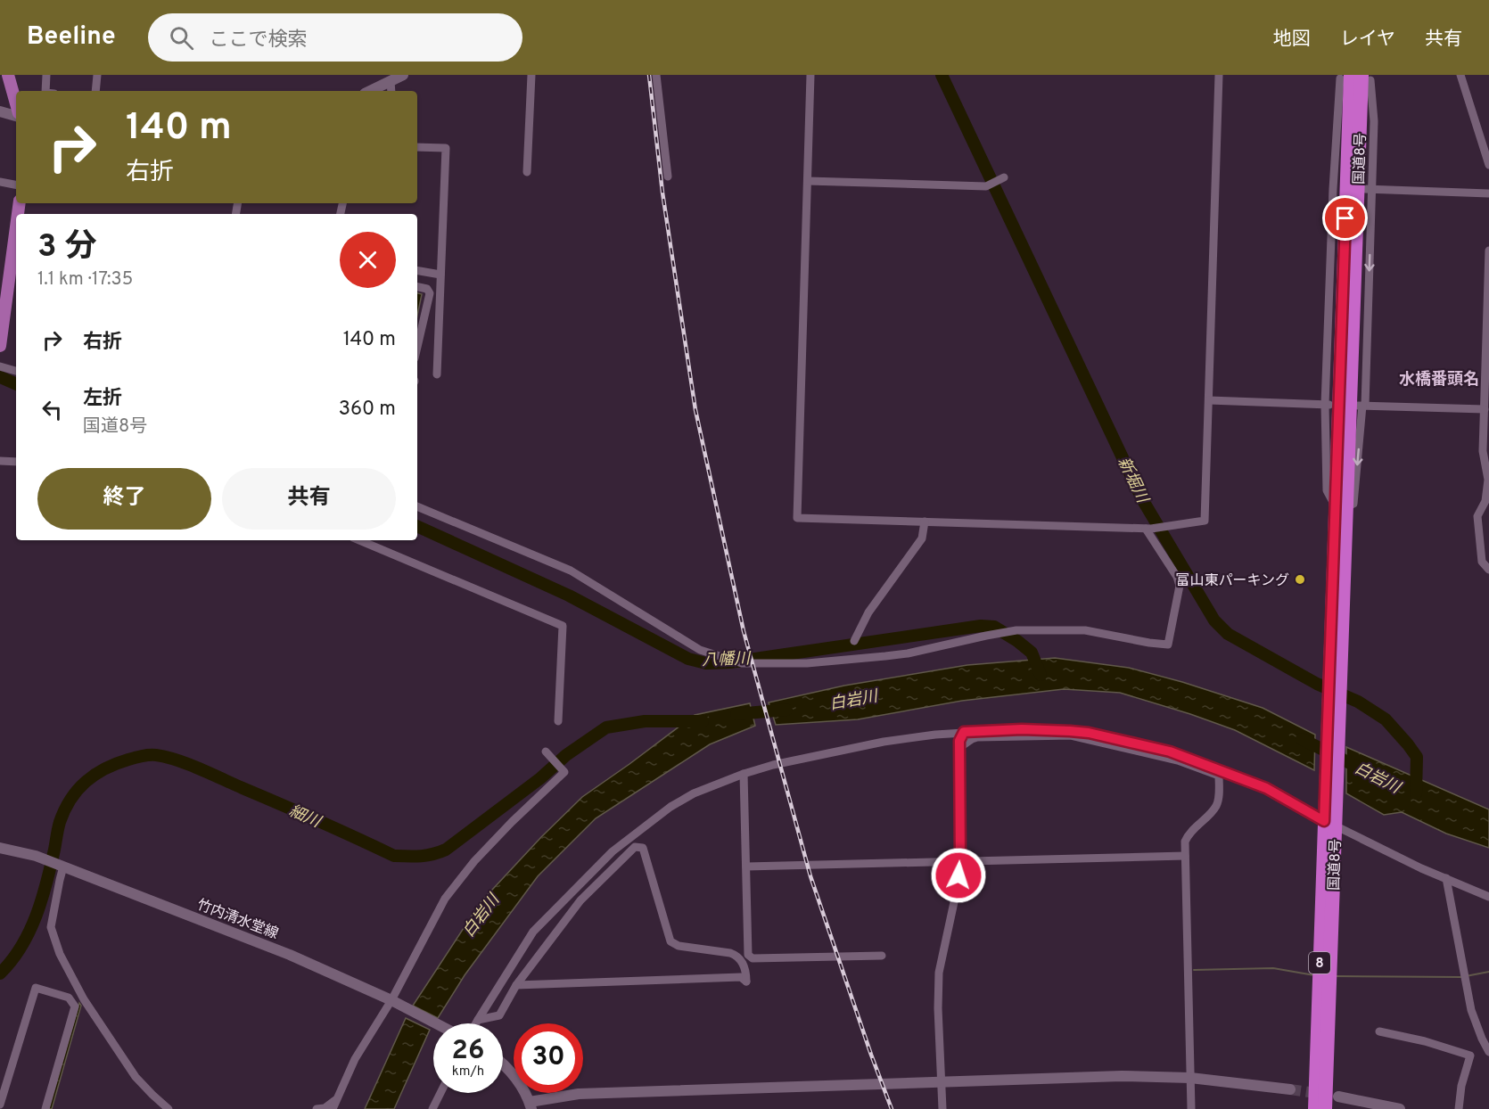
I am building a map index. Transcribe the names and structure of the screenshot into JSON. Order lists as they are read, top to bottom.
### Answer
{
  "streets": {
    "highway": ["国道8号", "8"],
    "street": ["竹内清水堂線"]
  },
  "districts": ["水橋番頭名"],
  "water": [
    "新堀川",
    "八幡川",
    "白岩川",
    "細川"
  ],
  "places": ["富山東パーキング"],
  "page": {
    "header": "Beeline",
    "search": "ここで検索",
    "nav": ["地図", "レイヤ", "共有"],
    "turn": ["140 m", "右折"],
    "heading": ["3 分", "1.1 km · 17:35"],
    "list": [
      {
        "name": "右折",
        "value": "140 m"
      },
      {
        "name": "左折",
        "note": "国道8号",
        "value": "360 m"
      }
    ],
    "buttons": ["終了", "共有"],
    "speed": "26 km/h",
    "limit": "30"
  }
}
